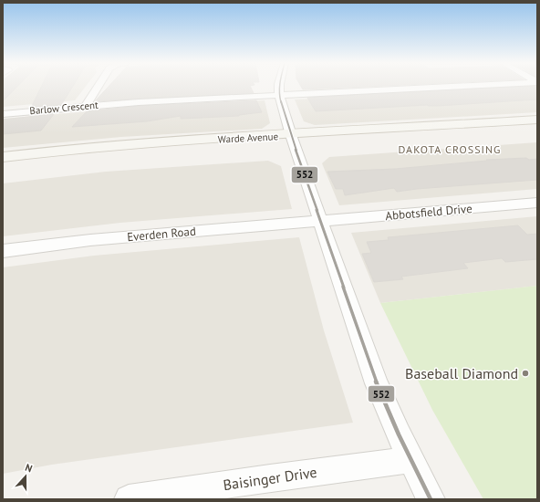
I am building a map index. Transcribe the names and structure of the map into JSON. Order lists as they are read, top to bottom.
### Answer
{
  "streets": {
    "main road": ["Warde Avenue"],
    "street": [
      "Barlow Crescent",
      "Abbotsfield Drive",
      "Everden Road",
      "Baisinger Drive"
    ]
  },
  "crossings": [
    ["Abbotsfield Drive", "Everden Road"]
  ],
  "districts": ["DAKOTA CROSSING"],
  "places": ["Baseball Diamond"],
  "lines": ["transit line 552"],
  "north": "top"
}
